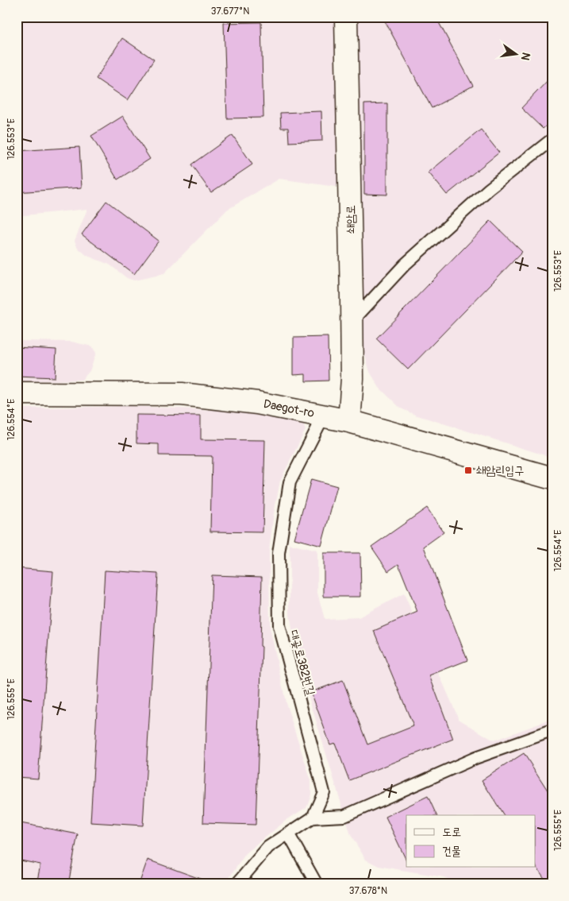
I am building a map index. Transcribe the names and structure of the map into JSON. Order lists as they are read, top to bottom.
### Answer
{
  "streets": {
    "street": ["쇄암로", "Daegot-ro"],
    "lane": ["대곶로382번길"]
  },
  "crossings": [
    ["쇄암로", "Daegot-ro"],
    ["Daegot-ro", "대곶로382번길"]
  ],
  "places": {
    "transit": ["쇄암리입구"]
  },
  "legend": ["도로", "건물"],
  "north": "right",
  "coordinates": [
    "37.677°N",
    "126.553°E",
    "126.554°E",
    "126.555°E",
    "37.678°N"
  ]
}
